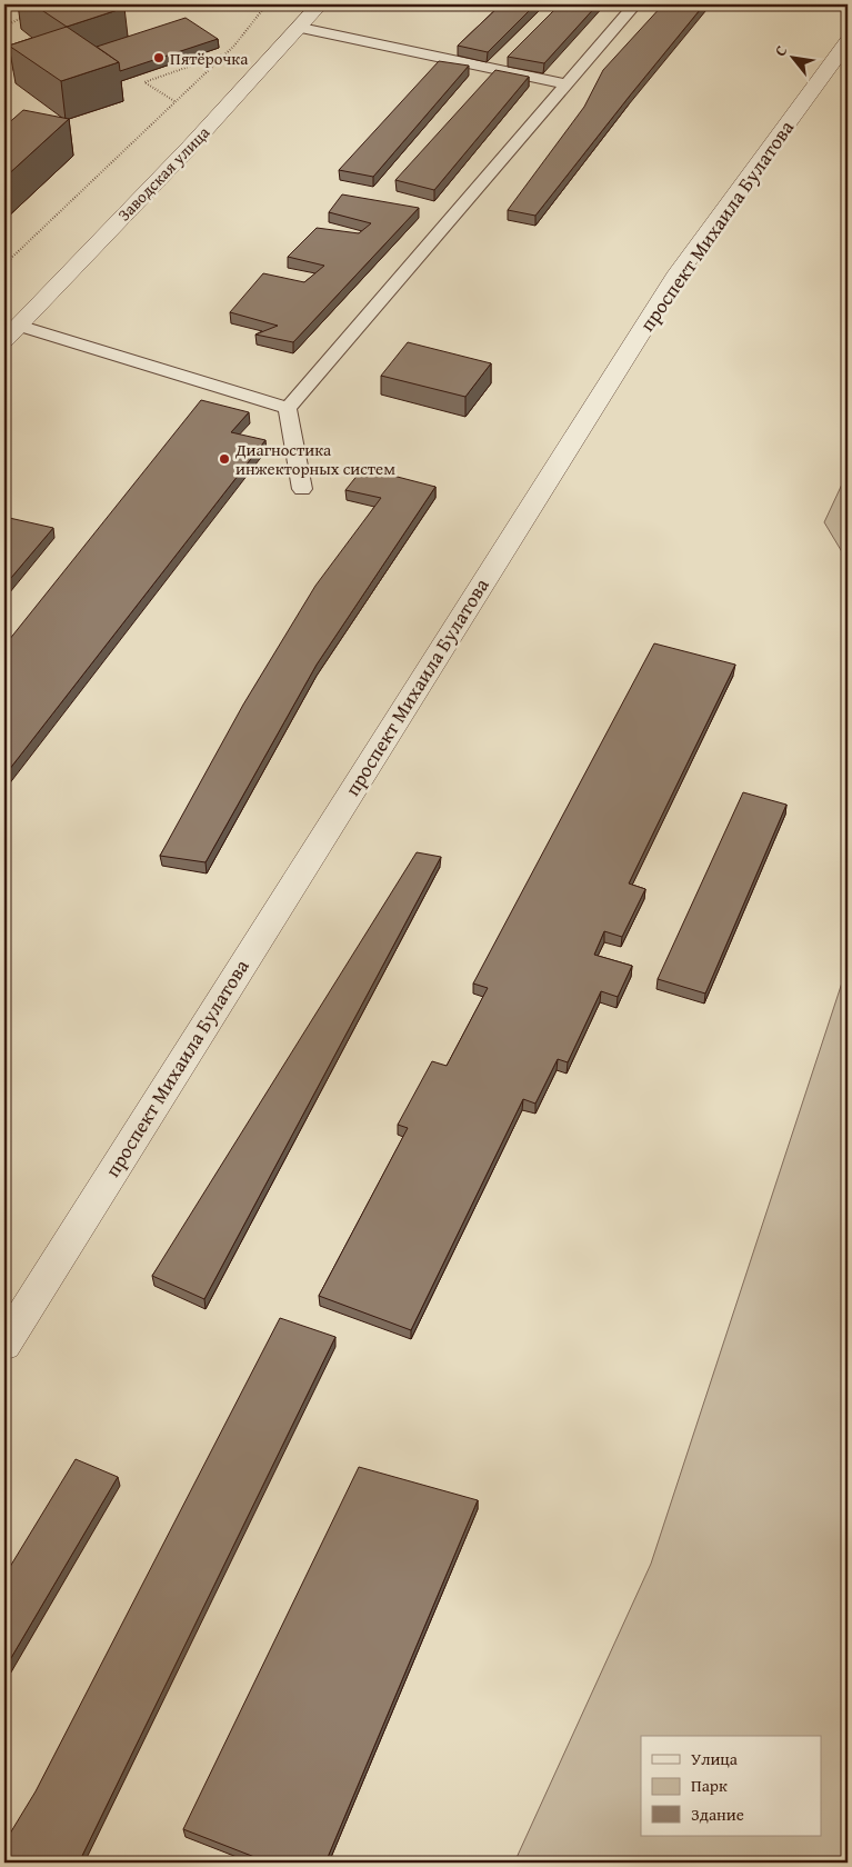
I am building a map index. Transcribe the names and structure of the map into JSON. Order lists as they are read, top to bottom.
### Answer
{
  "streets": {
    "street": ["Заводская улица", "проспект Михаила Булатова"]
  },
  "places": ["Пятёрочка", "Диагностика инжекторных систем"],
  "legend": ["Улица", "Парк", "Здание"],
  "north": "top left"
}
